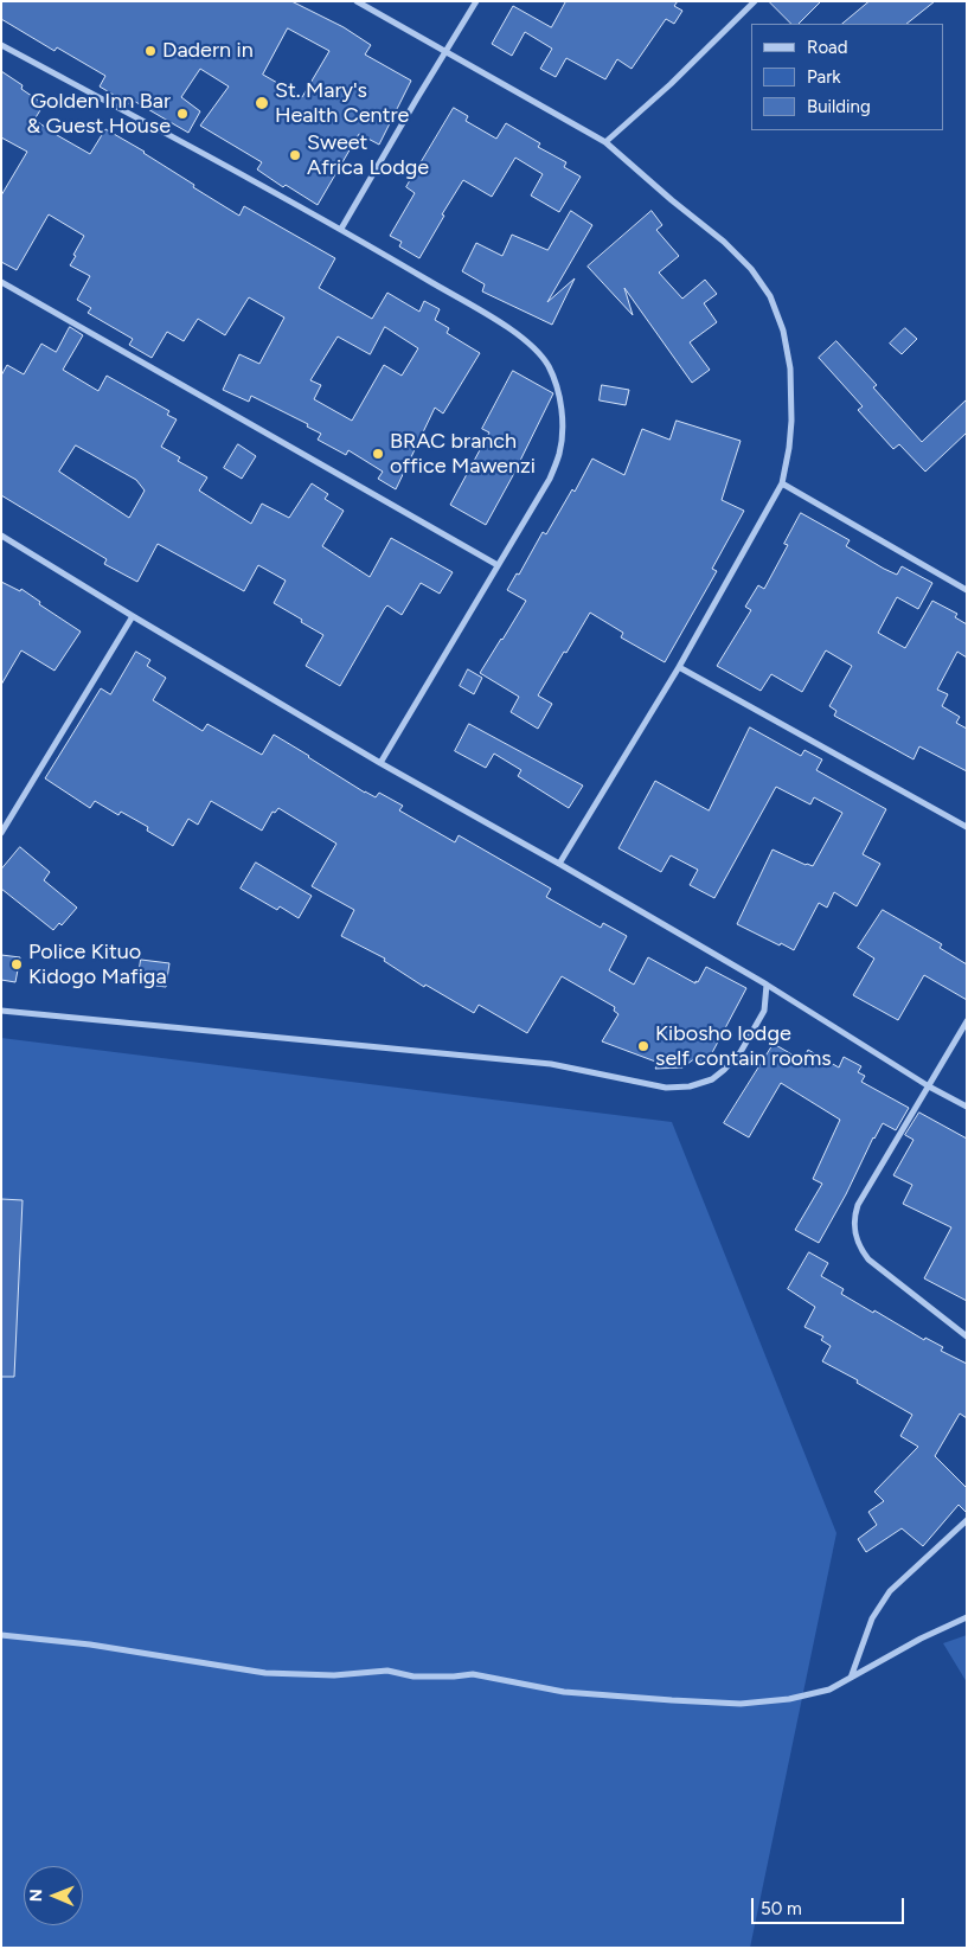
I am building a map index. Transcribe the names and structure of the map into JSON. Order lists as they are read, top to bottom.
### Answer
{
  "places": [
    "Dadern in",
    "St. Mary's Health Centre",
    "Golden Inn Bar & Guest House",
    "Sweet Africa Lodge",
    "BRAC branch office Mawenzi",
    "Police Kituo Kidogo Mafiga",
    "Kibosho lodge self contain rooms"
  ],
  "legend": ["Road", "Park", "Building"],
  "scale_bar": "50 m",
  "north": "left"
}
